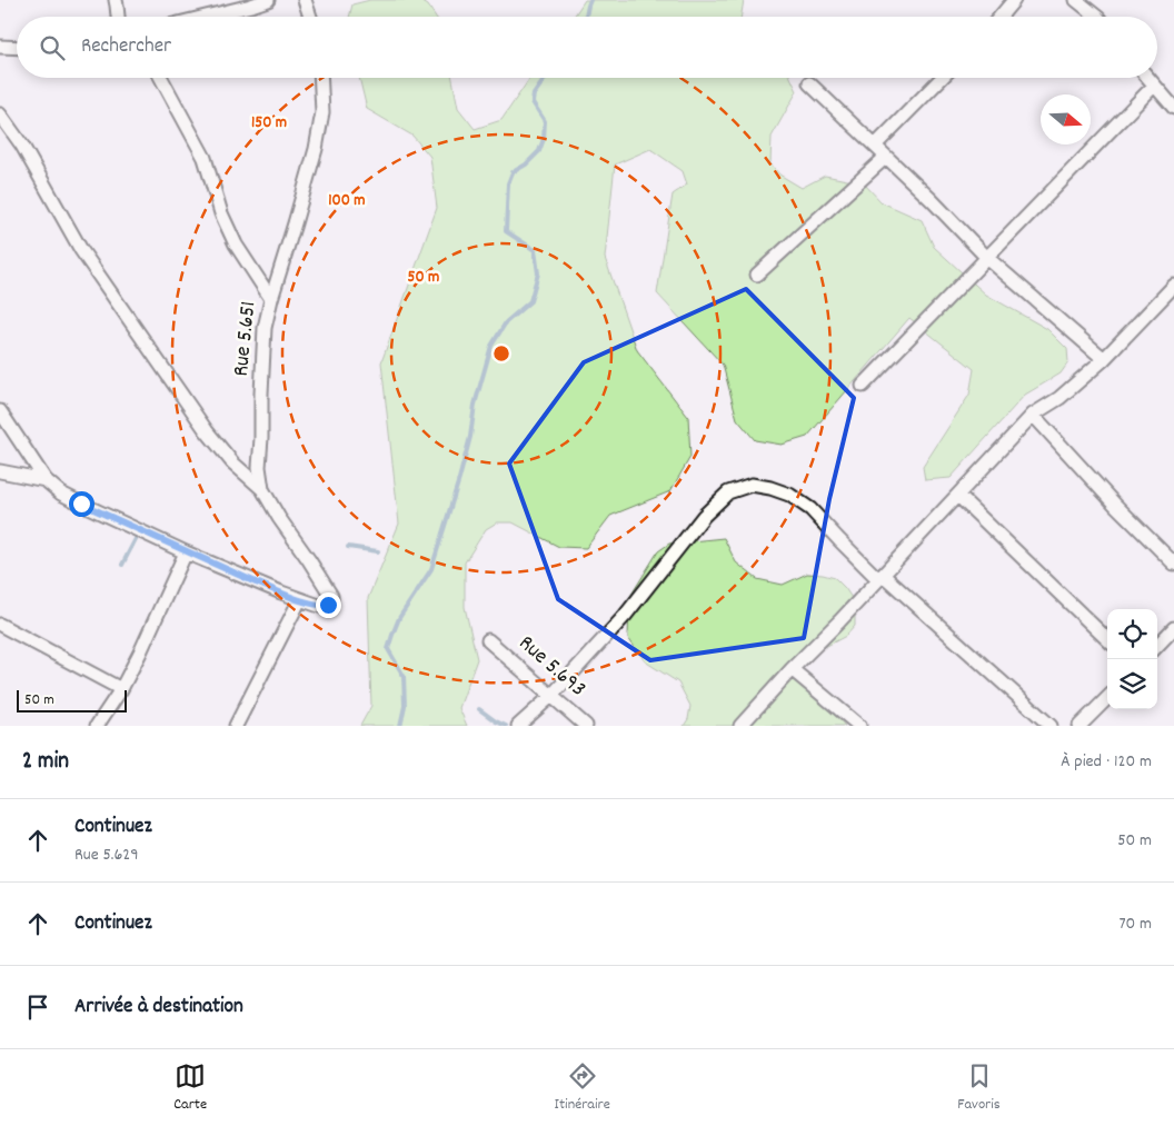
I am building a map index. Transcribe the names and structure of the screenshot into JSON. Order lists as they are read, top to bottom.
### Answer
{
  "streets": {
    "street": ["Rue 5.651", "Rue 5.693"]
  },
  "scale_bar": "50 m",
  "north": "right",
  "page": {
    "search": "Rechercher",
    "scale": "50 m",
    "heading": ["2 min", "À pied · 120 m"],
    "list": [
      ["Continuez", "Rue 5.629", "50 m"],
      ["Continuez", "70 m"],
      "Arrivée à destination"
    ],
    "nav": ["Carte", "Itinéraire", "Favoris"]
  },
  "rings": ["150 m", "100 m", "50 m"]
}
